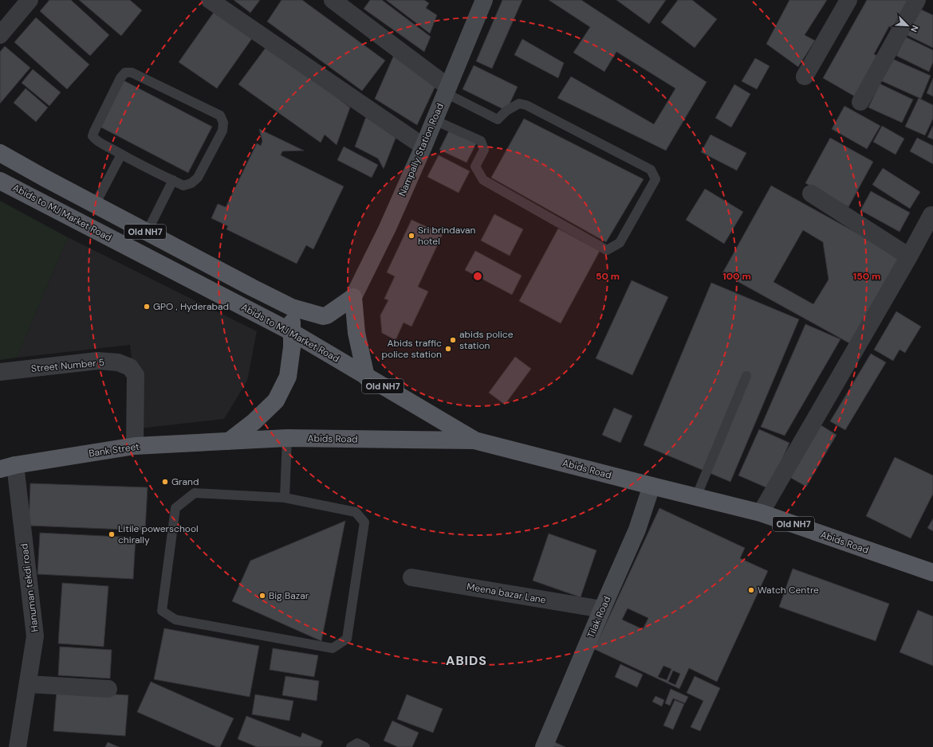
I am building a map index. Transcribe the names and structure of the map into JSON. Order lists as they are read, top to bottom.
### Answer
{
  "streets": {
    "main road": [
      "Nampally Station Road",
      "Abids to MJ Market Road",
      "Old NH7",
      "Abids Road",
      "Bank Street",
      "Tilak Road"
    ],
    "street": ["Street Number 5", "Hanuman tekdi road", "Meena bazar Lane"]
  },
  "crossings": [
    ["Abids to MJ Market Road", "Abids Road"],
    ["Street Number 5", "Bank Street"],
    ["Abids Road", "Bank Street"],
    ["Abids Road", "Tilak Road"],
    ["Bank Street", "Hanuman tekdi road"],
    ["Meena bazar Lane", "Tilak Road"]
  ],
  "districts": ["ABIDS"],
  "places": [
    "Sri brindavan hotel",
    "GPO , Hyderabad",
    "abids police station",
    "Abids traffic police station",
    "Grand",
    "Litile powerschool chirally",
    "Watch Centre",
    "Big Bazar"
  ],
  "north": "bottom right",
  "rings": ["50 m", "100 m", "150 m"]
}
